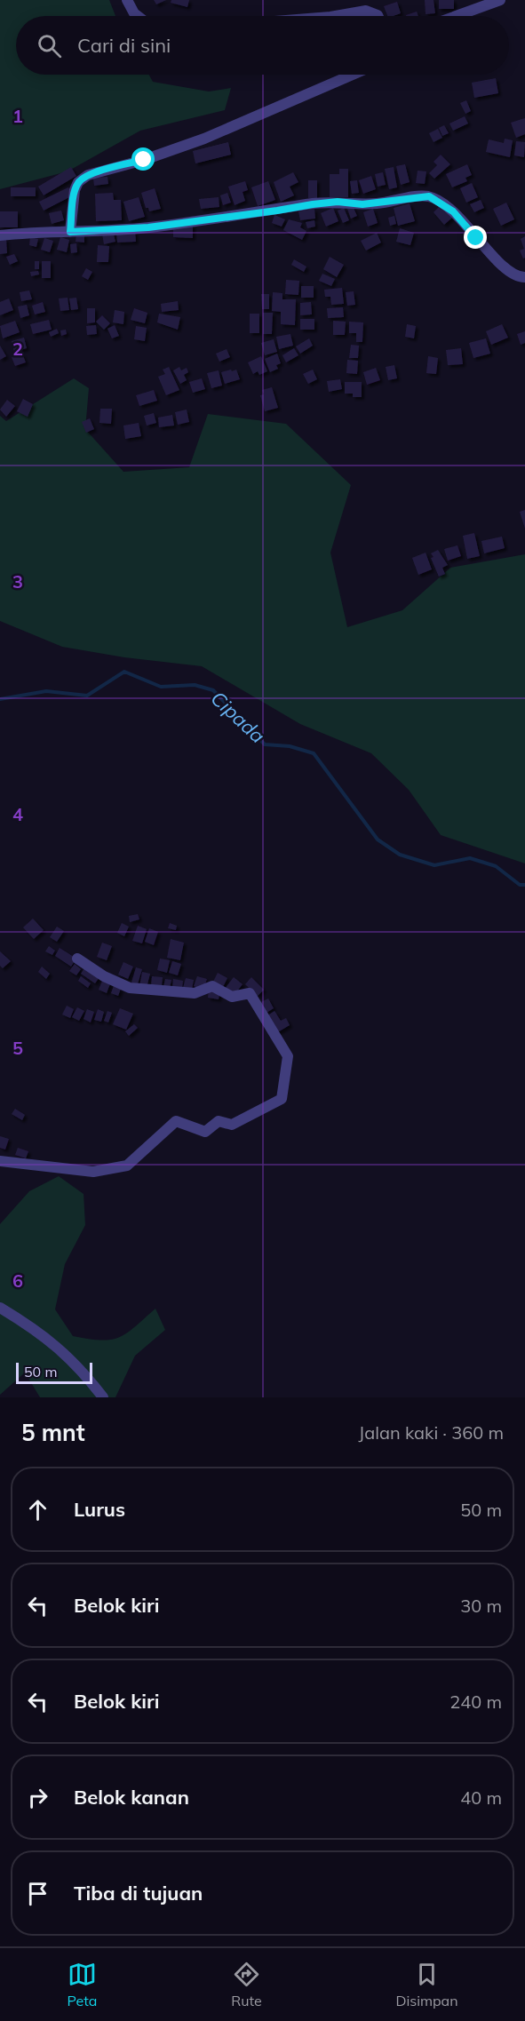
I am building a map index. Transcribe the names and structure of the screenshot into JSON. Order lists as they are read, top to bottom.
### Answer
{
  "water": ["Cipada"],
  "scale_bar": "50 m",
  "page": {
    "search": "Cari di sini",
    "scale": "50 m",
    "heading": ["5 mnt", "Jalan kaki · 360 m"],
    "list": [
      ["Lurus", "50 m"],
      ["Belok kiri", "30 m"],
      ["Belok kiri", "240 m"],
      ["Belok kanan", "40 m"],
      "Tiba di tujuan"
    ],
    "nav": ["Peta", "Rute", "Disimpan"]
  },
  "grid": {
    "rows": [
      "1",
      "2",
      "3",
      "4",
      "5",
      "6"
    ]
  }
}
